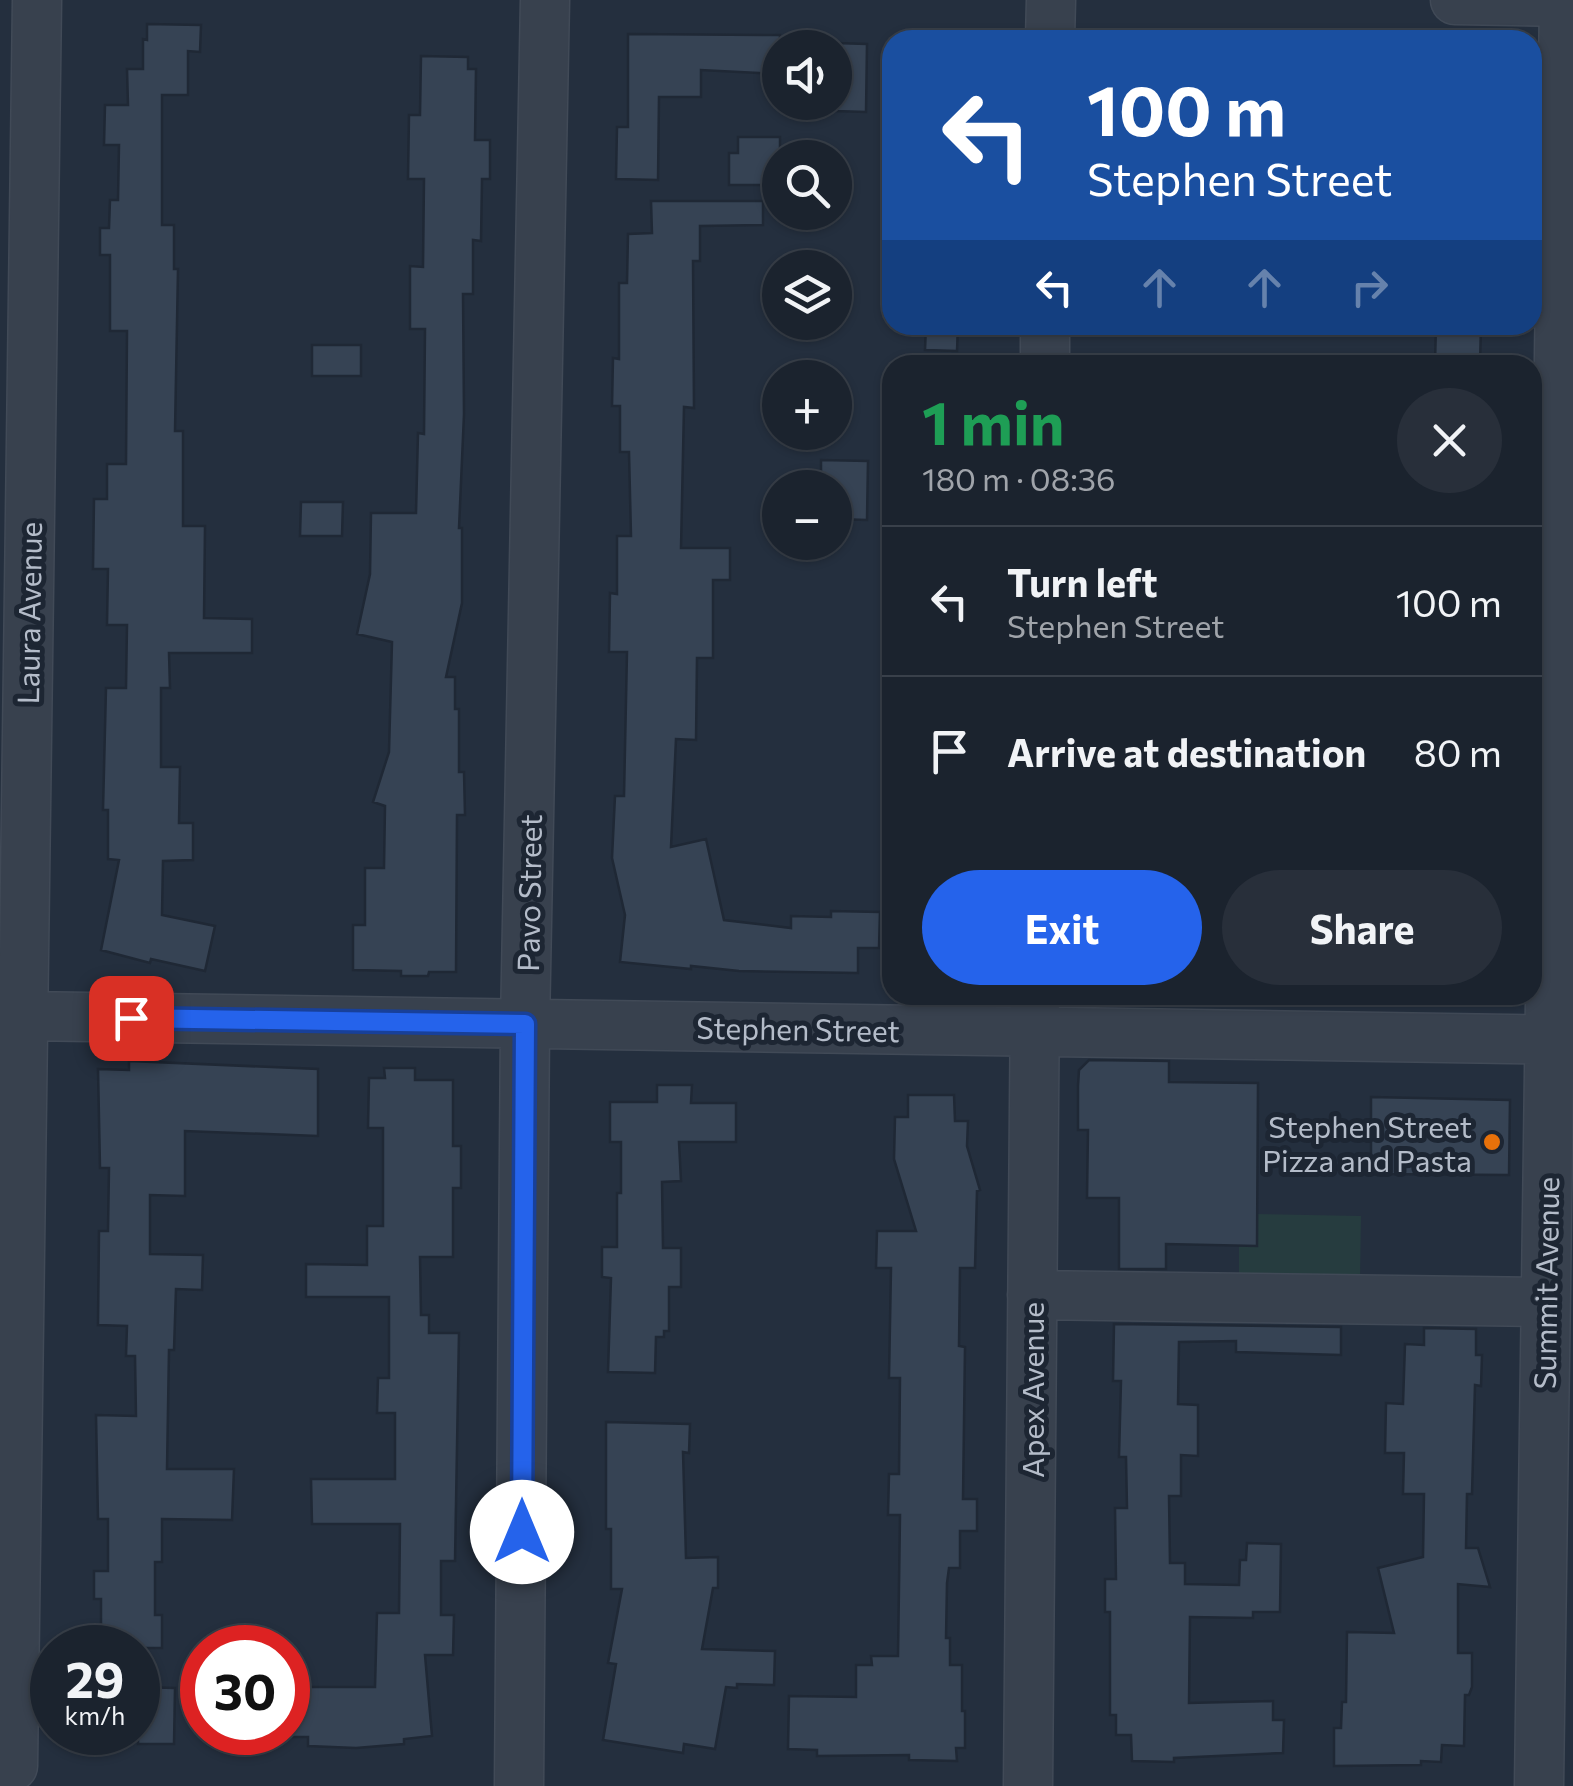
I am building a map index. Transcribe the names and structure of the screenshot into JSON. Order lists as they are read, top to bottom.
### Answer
{
  "streets": {
    "street": [
      "Laura Avenue",
      "Pavo Street",
      "Stephen Street",
      "Summit Avenue",
      "Apex Avenue"
    ]
  },
  "crossings": [
    ["Laura Avenue", "Stephen Street"],
    ["Pavo Street", "Stephen Street"],
    ["Stephen Street", "Summit Avenue"],
    ["Stephen Street", "Apex Avenue"]
  ],
  "places": ["Stephen Street Pizza and Pasta"],
  "page": {
    "map_buttons": ["+", "−"],
    "turn": ["100 m", "Stephen Street"],
    "heading": ["1 min", "180 m · 08:36"],
    "list": [
      {
        "name": "Turn left",
        "note": "Stephen Street",
        "value": "100 m"
      },
      {
        "name": "Arrive at destination",
        "value": "80 m"
      }
    ],
    "buttons": ["Exit", "Share"],
    "speed": "29 km/h",
    "limit": "30"
  }
}
